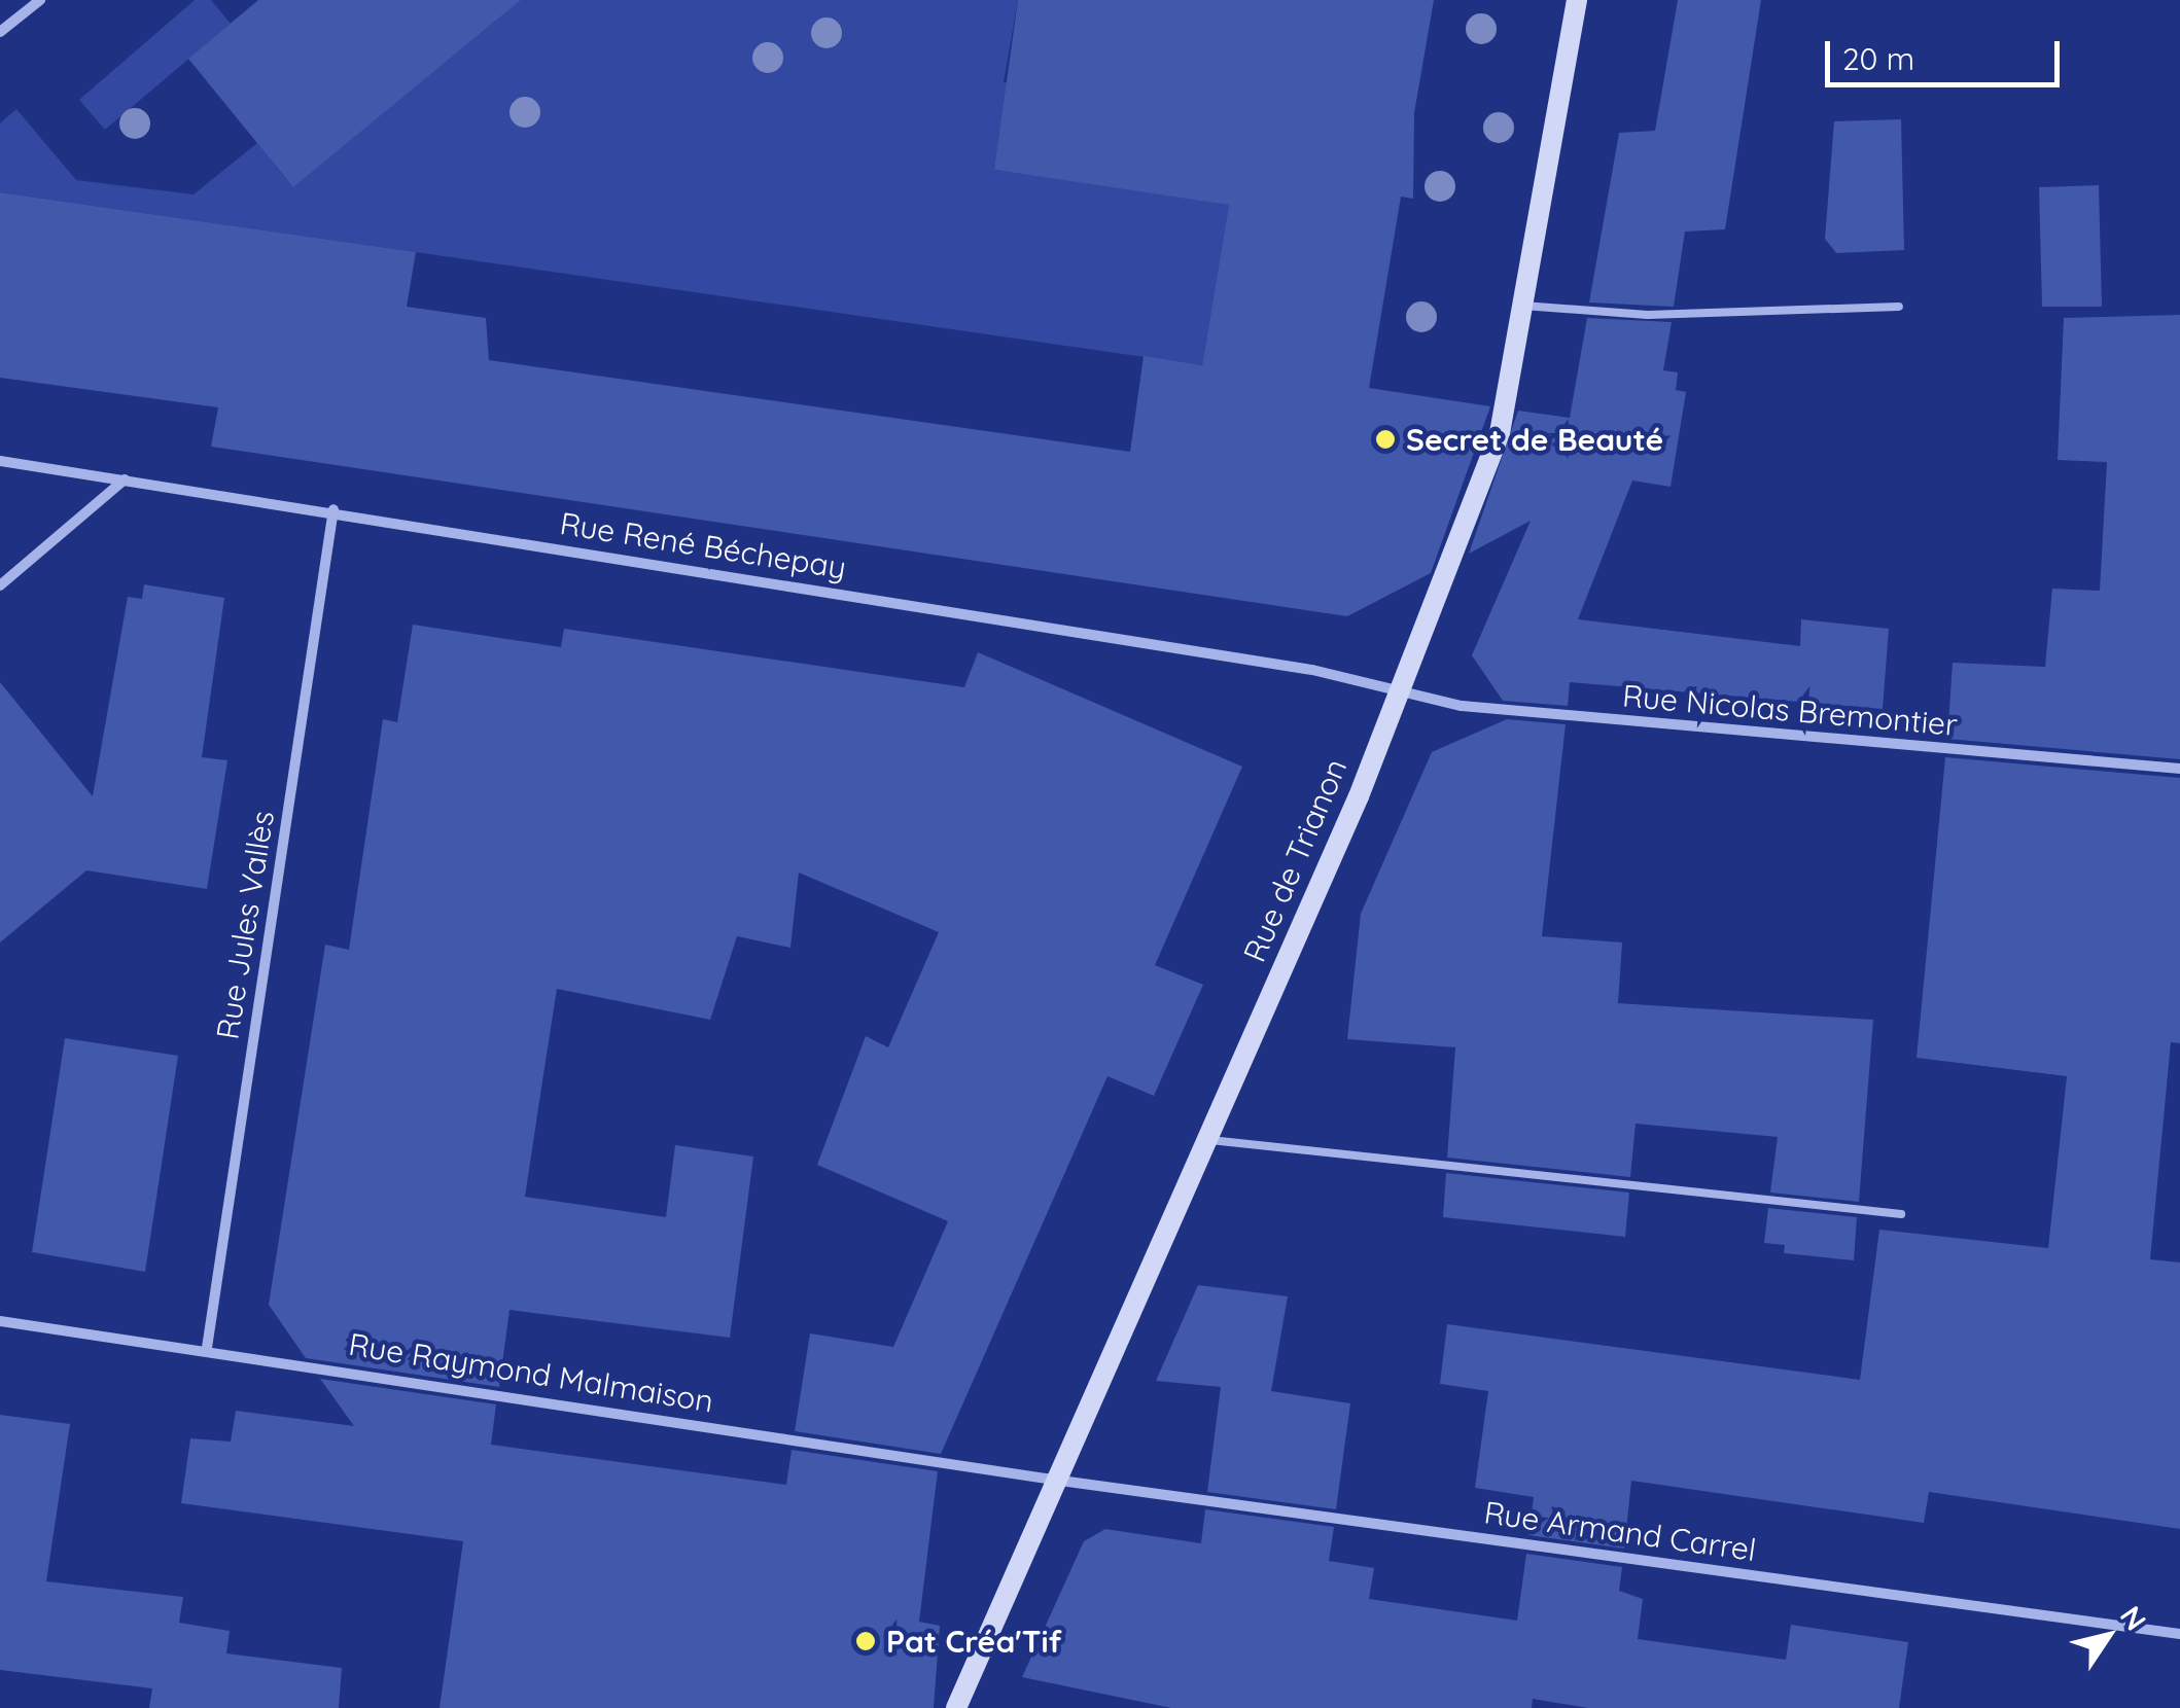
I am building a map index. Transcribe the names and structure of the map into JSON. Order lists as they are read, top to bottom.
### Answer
{
  "streets": {
    "street": [
      "Rue René Béchepay",
      "Rue Nicolas Bremontier",
      "Rue de Trianon",
      "Rue Jules Vallès",
      "Rue Raymond Malmaison",
      "Rue Armand Carrel"
    ]
  },
  "crossings": [
    ["Rue René Béchepay", "Rue Nicolas Bremontier"],
    ["Rue René Béchepay", "Rue de Trianon"],
    ["Rue René Béchepay", "Rue Jules Vallès"],
    ["Rue Nicolas Bremontier", "Rue de Trianon"],
    ["Rue de Trianon", "Rue Raymond Malmaison"],
    ["Rue de Trianon", "Rue Armand Carrel"],
    ["Rue Jules Vallès", "Rue Raymond Malmaison"],
    ["Rue Raymond Malmaison", "Rue Armand Carrel"]
  ],
  "places": ["Secret de Beauté", "Pat Créa'Tif"],
  "scale_bar": "20 m",
  "north": "top right"
}
